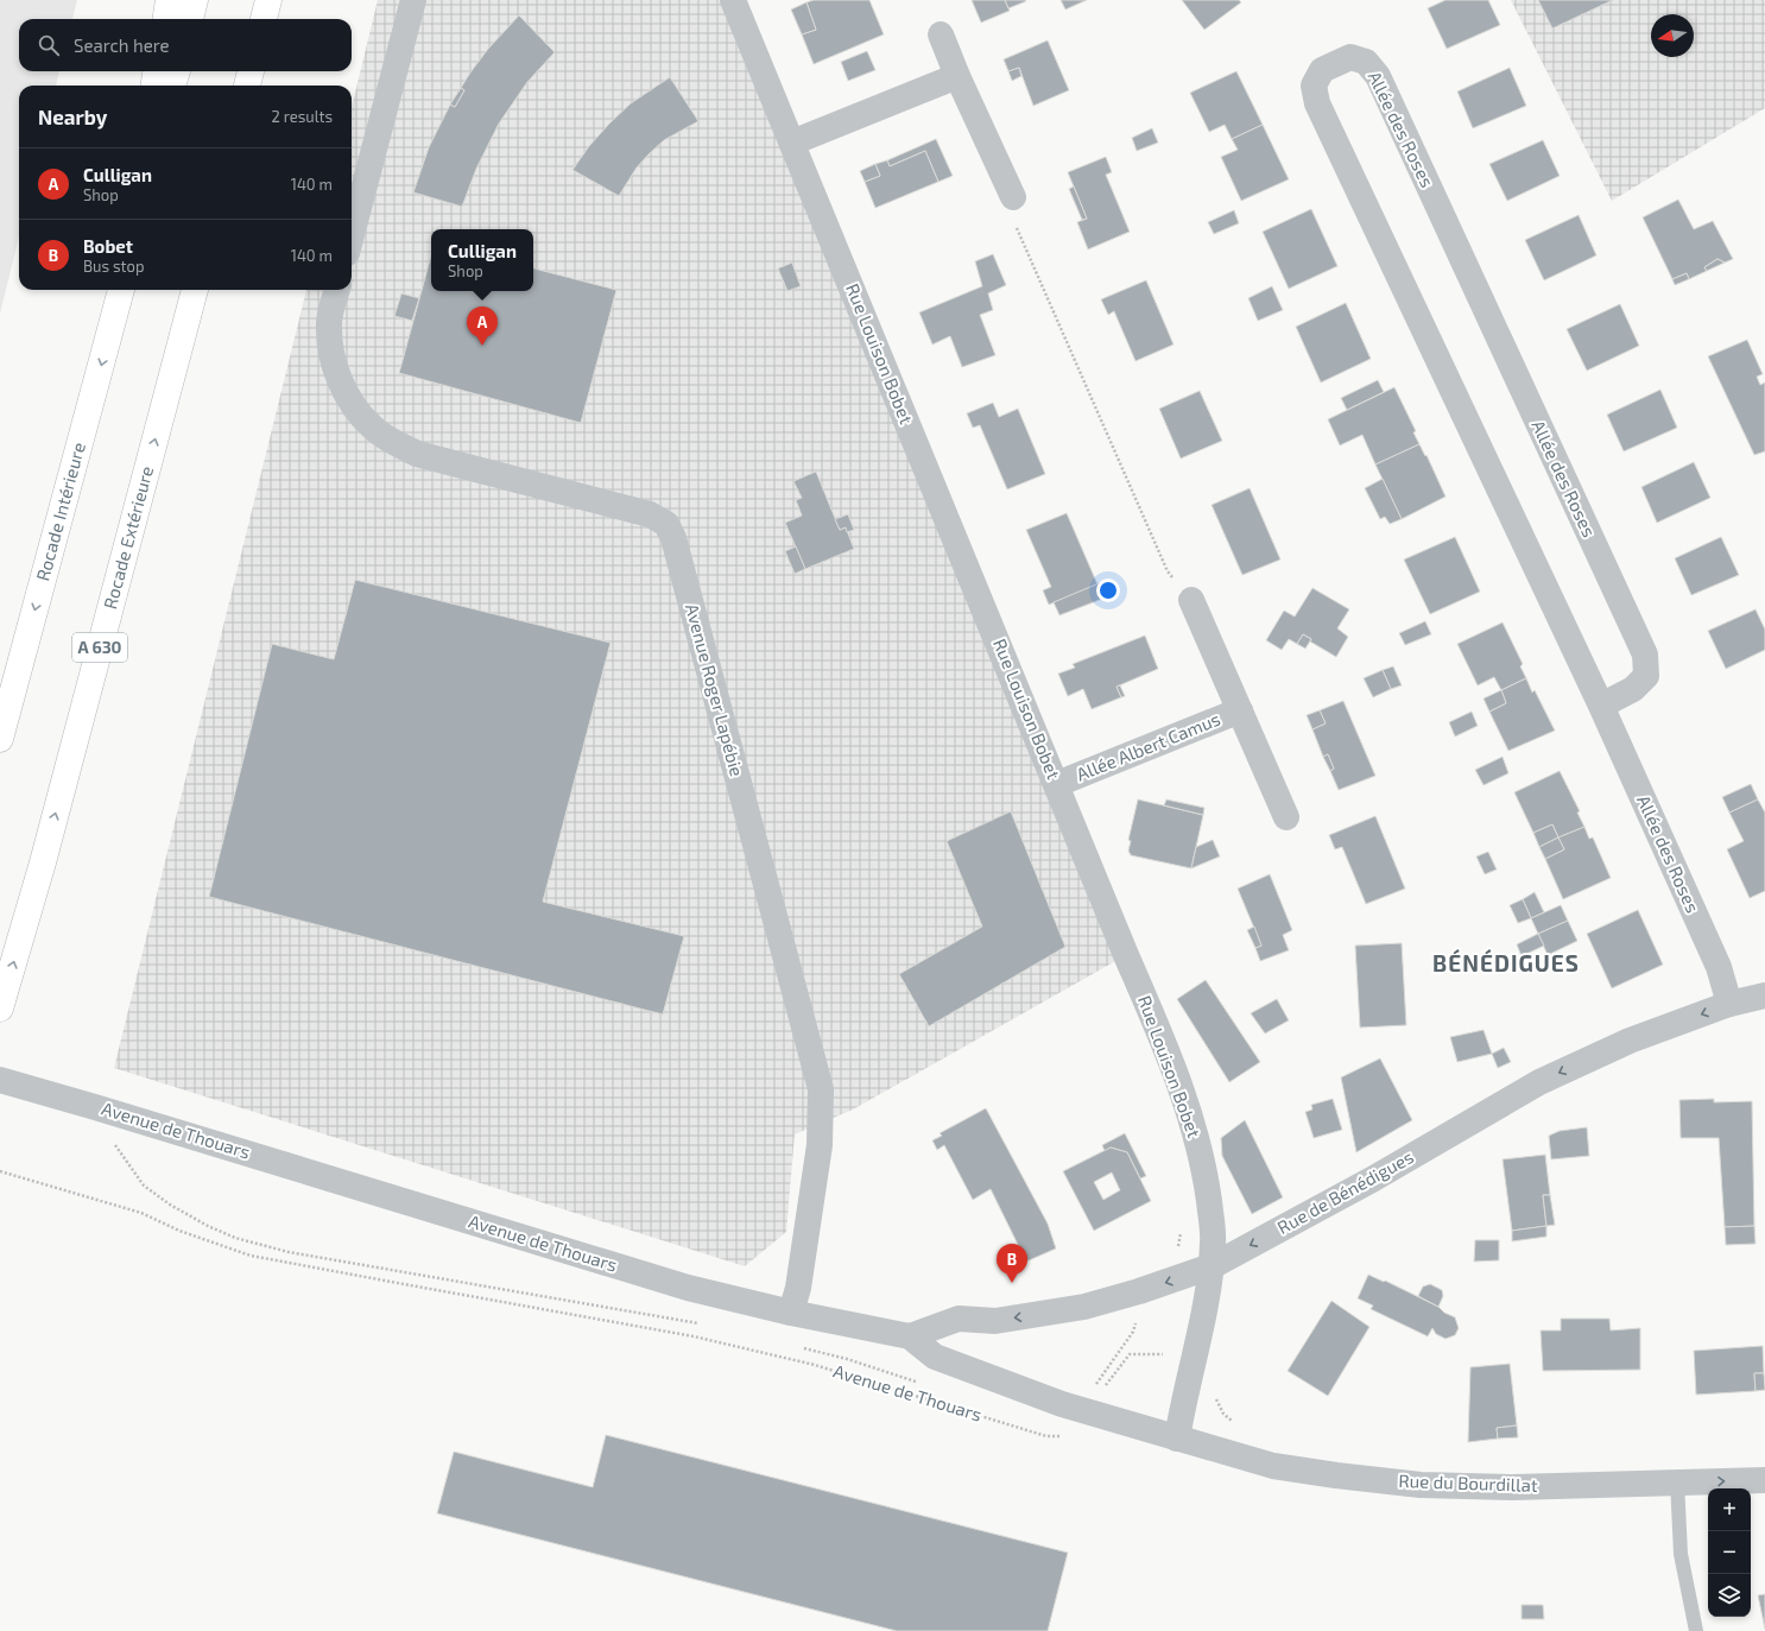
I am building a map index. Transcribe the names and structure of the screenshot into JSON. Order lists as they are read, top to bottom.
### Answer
{
  "streets": {
    "highway": ["Rocade Intérieure", "Rocade Extérieure", "A 630"],
    "street": [
      "Allée des Roses",
      "Rue Louison Bobet",
      "Avenue Roger Lapébie",
      "Allée Albert Camus",
      "Avenue de Thouars",
      "Rue de Bénédigues",
      "Rue du Bourdillat"
    ]
  },
  "crossings": [
    ["Allée des Roses", "Rue de Bénédigues"],
    ["Rue Louison Bobet", "Allée Albert Camus"],
    ["Rue Louison Bobet", "Avenue de Thouars"],
    ["Rue Louison Bobet", "Rue de Bénédigues"],
    ["Rue Louison Bobet", "Rue du Bourdillat"],
    ["Avenue Roger Lapébie", "Avenue de Thouars"],
    ["Avenue de Thouars", "Rue de Bénédigues"],
    ["Avenue de Thouars", "Rue du Bourdillat"]
  ],
  "one_way": ["Rocade Intérieure", "Rocade Extérieure", "Rue de Bénédigues"],
  "districts": ["BÉNÉDIGUES"],
  "north": "left",
  "page": {
    "search": "Search here",
    "heading": ["Nearby", "2 results"],
    "list": [
      {
        "mark": "A",
        "name": "Culligan",
        "note": "Shop",
        "value": "140 m"
      },
      {
        "mark": "B",
        "name": "Bobet",
        "note": "Bus stop",
        "value": "140 m"
      }
    ],
    "popup": ["Culligan", "Shop"],
    "pins": ["A", "B"],
    "map_buttons": ["+", "−"]
  }
}
